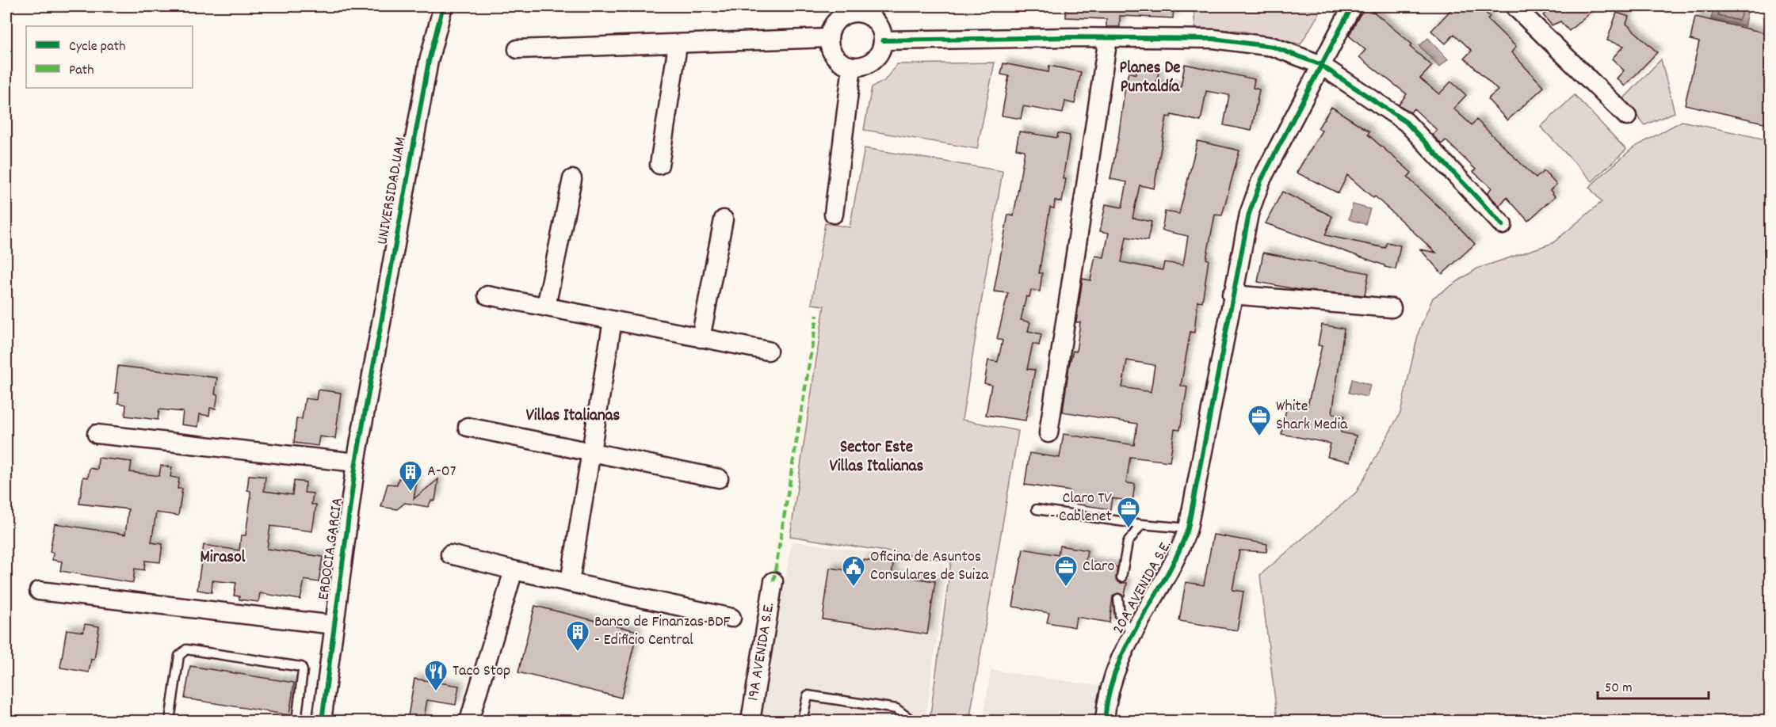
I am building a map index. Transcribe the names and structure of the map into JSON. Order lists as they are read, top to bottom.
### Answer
{
  "streets": {
    "street": [
      "UNIVERSIDAD UAM",
      "ERDOCIA GARCIA",
      "20A AVENIDA S.E.",
      "19A AVENIDA S.E."
    ]
  },
  "crossings": [
    ["UNIVERSIDAD UAM", "ERDOCIA GARCIA"]
  ],
  "districts": [
    "Planes De Puntaldía",
    "Villas Italianas",
    "Sector Este Villas Italianas",
    "Mirasol"
  ],
  "places": {
    "office": ["White Shark Media", "Claro TV - Cablenet", "Claro"],
    "building": ["A-07", "Banco de Finanzas BDF - Edificio Central"],
    "public building": ["Oficina de Asuntos Consulares de Suiza"],
    "restaurant": ["Taco Stop"]
  },
  "legend": ["Cycle path", "Path"],
  "scale_bar": "50 m"
}
